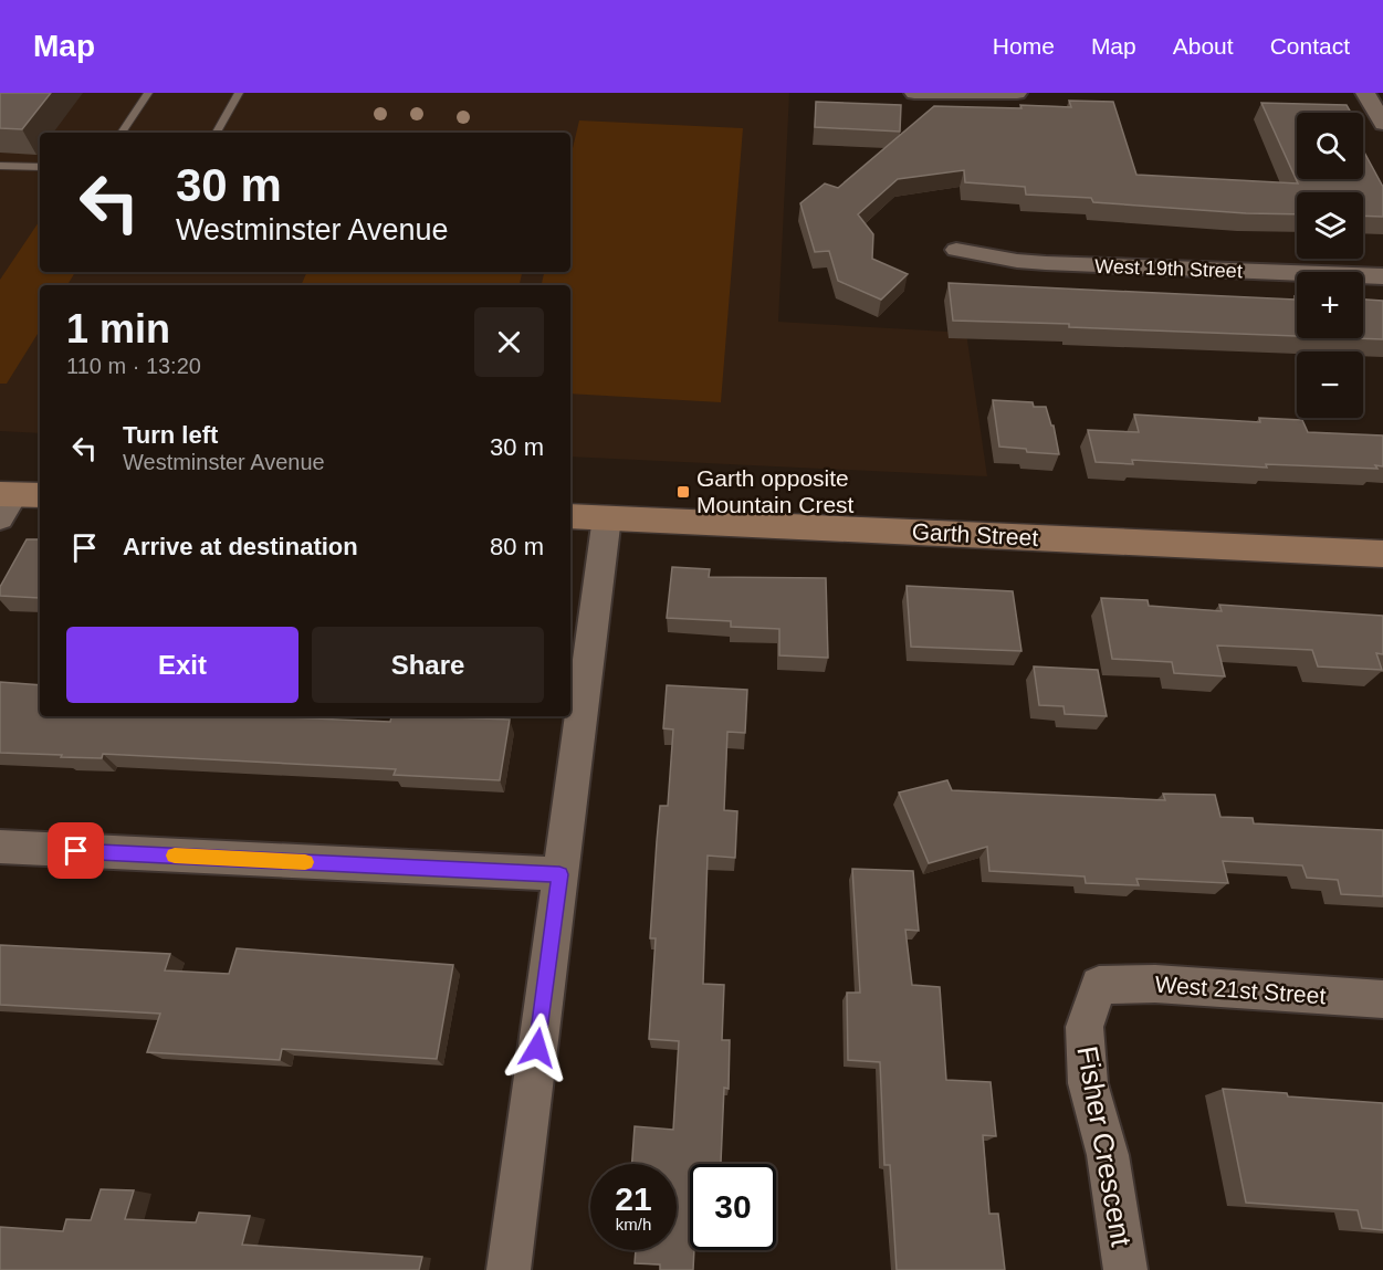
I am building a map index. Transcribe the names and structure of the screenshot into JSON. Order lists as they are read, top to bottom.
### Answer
{
  "streets": {
    "main road": ["Garth Street"],
    "street": ["West 19th Street", "West 21st Street", "Fisher Crescent"]
  },
  "crossings": [
    ["West 21st Street", "Fisher Crescent"]
  ],
  "places": {
    "transit": ["Garth opposite Mountain Crest"]
  },
  "page": {
    "header": "Map",
    "nav": [
      "Home",
      "Map",
      "About",
      "Contact"
    ],
    "map_buttons": ["+", "−"],
    "turn": ["30 m", "Westminster Avenue"],
    "heading": ["1 min", "110 m · 13:20"],
    "list": [
      {
        "name": "Turn left",
        "note": "Westminster Avenue",
        "value": "30 m"
      },
      {
        "name": "Arrive at destination",
        "value": "80 m"
      }
    ],
    "buttons": ["Exit", "Share"],
    "speed": "21 km/h",
    "limit": "30"
  }
}
